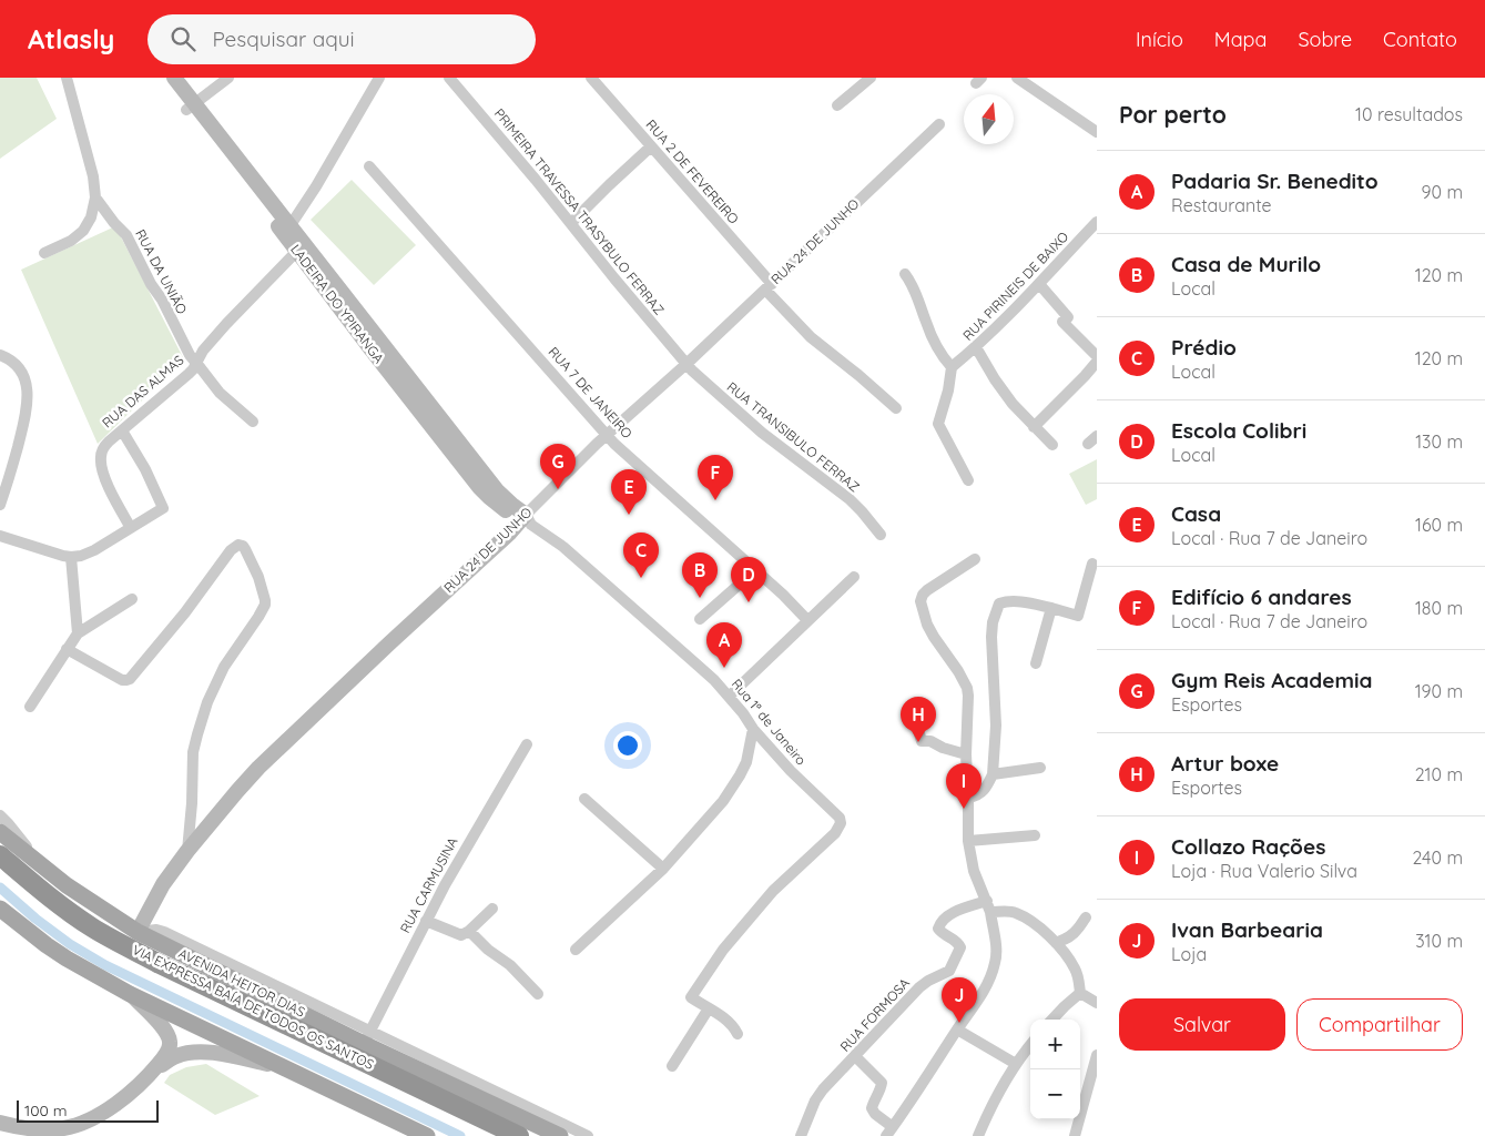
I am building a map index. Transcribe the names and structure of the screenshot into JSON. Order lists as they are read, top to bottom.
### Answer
{
  "streets": {
    "highway": ["VIA EXPRESSA BAÍA DE TODOS OS SANTOS"],
    "main road": ["AVENIDA HEITOR DIAS"],
    "street": [
      "RUA 2 DE FEVEREIRO",
      "PRIMEIRA TRAVESSA TRASYBULO FERRAZ",
      "RUA 24 DE JUNHO",
      "RUA DA UNIÃO",
      "RUA PIRINEIS DE BAIXO",
      "LADEIRA DO YPIRANGA",
      "RUA DAS ALMAS",
      "RUA 7 DE JANEIRO",
      "RUA TRANSIBULO FERRAZ",
      "Rua 1ª de Janeiro",
      "RUA CARMUSINA",
      "RUA FORMOSA"
    ]
  },
  "crossings": [
    ["RUA 2 DE FEVEREIRO", "RUA 24 DE JUNHO"],
    ["PRIMEIRA TRAVESSA TRASYBULO FERRAZ", "RUA 24 DE JUNHO"],
    ["PRIMEIRA TRAVESSA TRASYBULO FERRAZ", "RUA TRANSIBULO FERRAZ"],
    ["RUA 24 DE JUNHO", "LADEIRA DO YPIRANGA"],
    ["RUA 24 DE JUNHO", "RUA 7 DE JANEIRO"],
    ["RUA 24 DE JUNHO", "RUA TRANSIBULO FERRAZ"],
    ["RUA 24 DE JUNHO", "Rua 1ª de Janeiro"],
    ["RUA 24 DE JUNHO", "AVENIDA HEITOR DIAS"],
    ["RUA DA UNIÃO", "RUA DAS ALMAS"],
    ["LADEIRA DO YPIRANGA", "RUA DAS ALMAS"],
    ["LADEIRA DO YPIRANGA", "Rua 1ª de Janeiro"],
    ["RUA CARMUSINA", "AVENIDA HEITOR DIAS"]
  ],
  "scale_bar": "100 m",
  "north": "top",
  "page": {
    "header": "Atlasly",
    "search": "Pesquisar aqui",
    "nav": [
      "Início",
      "Mapa",
      "Sobre",
      "Contato"
    ],
    "heading": ["Por perto", "10 resultados"],
    "list": [
      {
        "mark": "A",
        "name": "Padaria Sr. Benedito",
        "note": "Restaurante",
        "value": "90 m"
      },
      {
        "mark": "B",
        "name": "Casa de Murilo",
        "note": "Local",
        "value": "120 m"
      },
      {
        "mark": "C",
        "name": "Prédio",
        "note": "Local",
        "value": "120 m"
      },
      {
        "mark": "D",
        "name": "Escola Colibri",
        "note": "Local",
        "value": "130 m"
      },
      {
        "mark": "E",
        "name": "Casa",
        "note": "Local · Rua 7 de Janeiro",
        "value": "160 m"
      },
      {
        "mark": "F",
        "name": "Edifício 6 andares",
        "note": "Local · Rua 7 de Janeiro",
        "value": "180 m"
      },
      {
        "mark": "G",
        "name": "Gym Reis Academia",
        "note": "Esportes",
        "value": "190 m"
      },
      {
        "mark": "H",
        "name": "Artur boxe",
        "note": "Esportes",
        "value": "210 m"
      },
      {
        "mark": "I",
        "name": "Collazo Rações",
        "note": "Loja · Rua Valerio Silva",
        "value": "240 m"
      },
      {
        "mark": "J",
        "name": "Ivan Barbearia",
        "note": "Loja",
        "value": "310 m"
      }
    ],
    "pins": [
      "G",
      "F",
      "E",
      "C",
      "B",
      "D",
      "A",
      "H",
      "I",
      "J"
    ],
    "buttons": ["Salvar", "Compartilhar"],
    "map_buttons": ["+", "−"],
    "scale": "100 m"
  }
}
